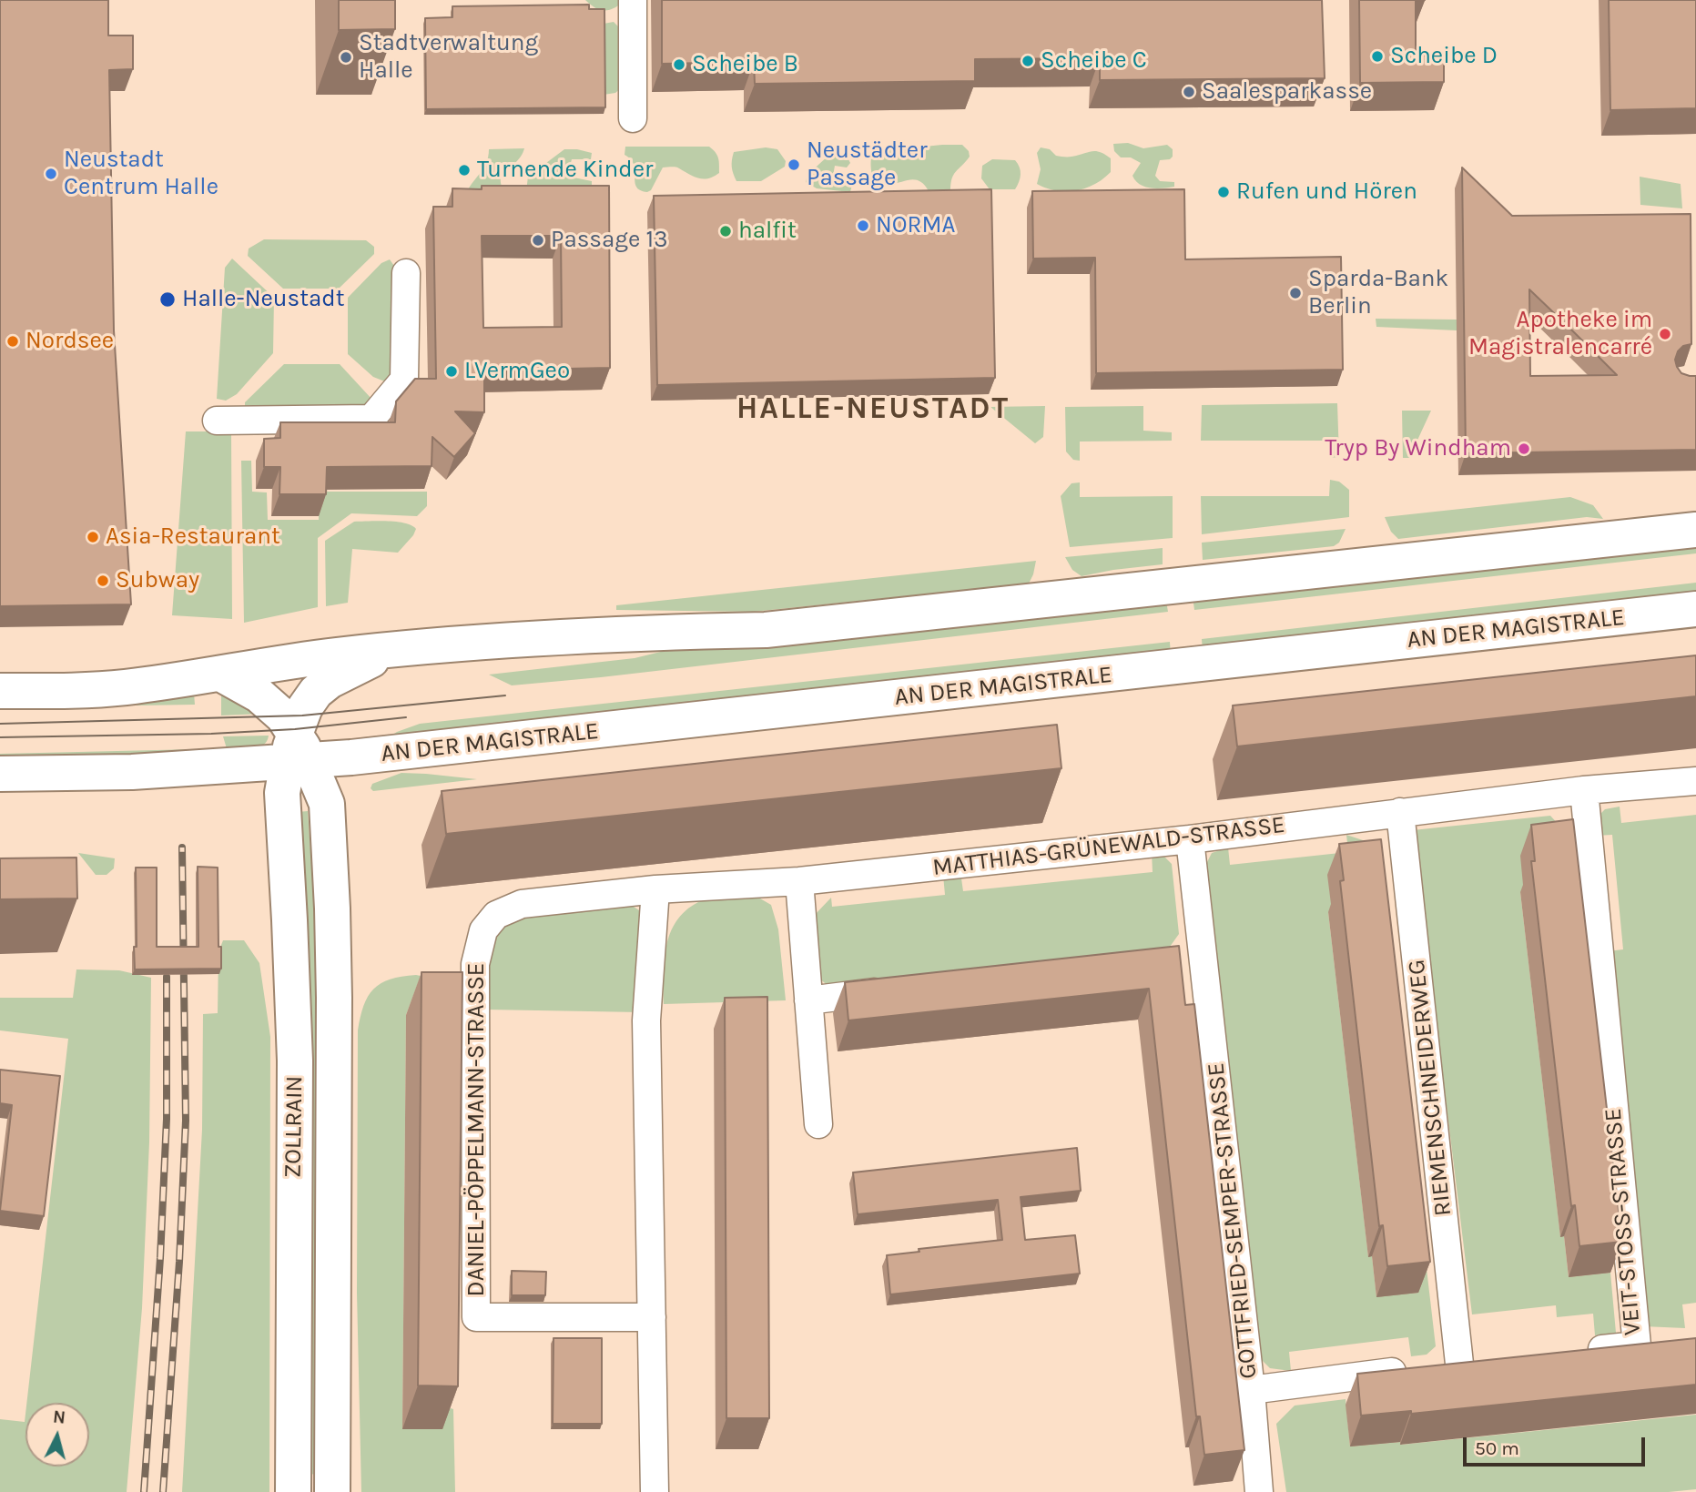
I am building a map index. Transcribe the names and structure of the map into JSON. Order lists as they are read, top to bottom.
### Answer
{
  "streets": {
    "main road": ["AN DER MAGISTRALE", "ZOLLRAIN"],
    "street": [
      "MATTHIAS-GRÜNEWALD-STRASSE",
      "RIEMENSCHNEIDERWEG",
      "DANIEL-PÖPPELMANN-STRASSE",
      "GOTTFRIED-SEMPER-STRASSE",
      "VEIT-STOSS-STRASSE"
    ]
  },
  "crossings": [
    ["AN DER MAGISTRALE", "ZOLLRAIN"],
    ["MATTHIAS-GRÜNEWALD-STRASSE", "RIEMENSCHNEIDERWEG"],
    ["MATTHIAS-GRÜNEWALD-STRASSE", "DANIEL-PÖPPELMANN-STRASSE"],
    ["MATTHIAS-GRÜNEWALD-STRASSE", "GOTTFRIED-SEMPER-STRASSE"],
    ["MATTHIAS-GRÜNEWALD-STRASSE", "VEIT-STOSS-STRASSE"],
    ["RIEMENSCHNEIDERWEG", "GOTTFRIED-SEMPER-STRASSE"]
  ],
  "districts": ["HALLE-NEUSTADT"],
  "places": [
    "Scheibe D",
    "Stadtverwaltung Halle",
    "Scheibe C",
    "Scheibe B",
    "Saalesparkasse",
    "Neustädter Passage",
    "Turnende Kinder",
    "Neustadt Centrum Halle",
    "Rufen und Hören",
    "NORMA",
    "halfit",
    "Passage 13",
    "Sparda-Bank Berlin",
    "Halle-Neustadt",
    "Apotheke im Magistralencarré",
    "Nordsee",
    "LVermGeo",
    "Tryp By Windham",
    "Asia-Restaurant",
    "Subway"
  ],
  "scale_bar": "50 m",
  "north": "top"
}
